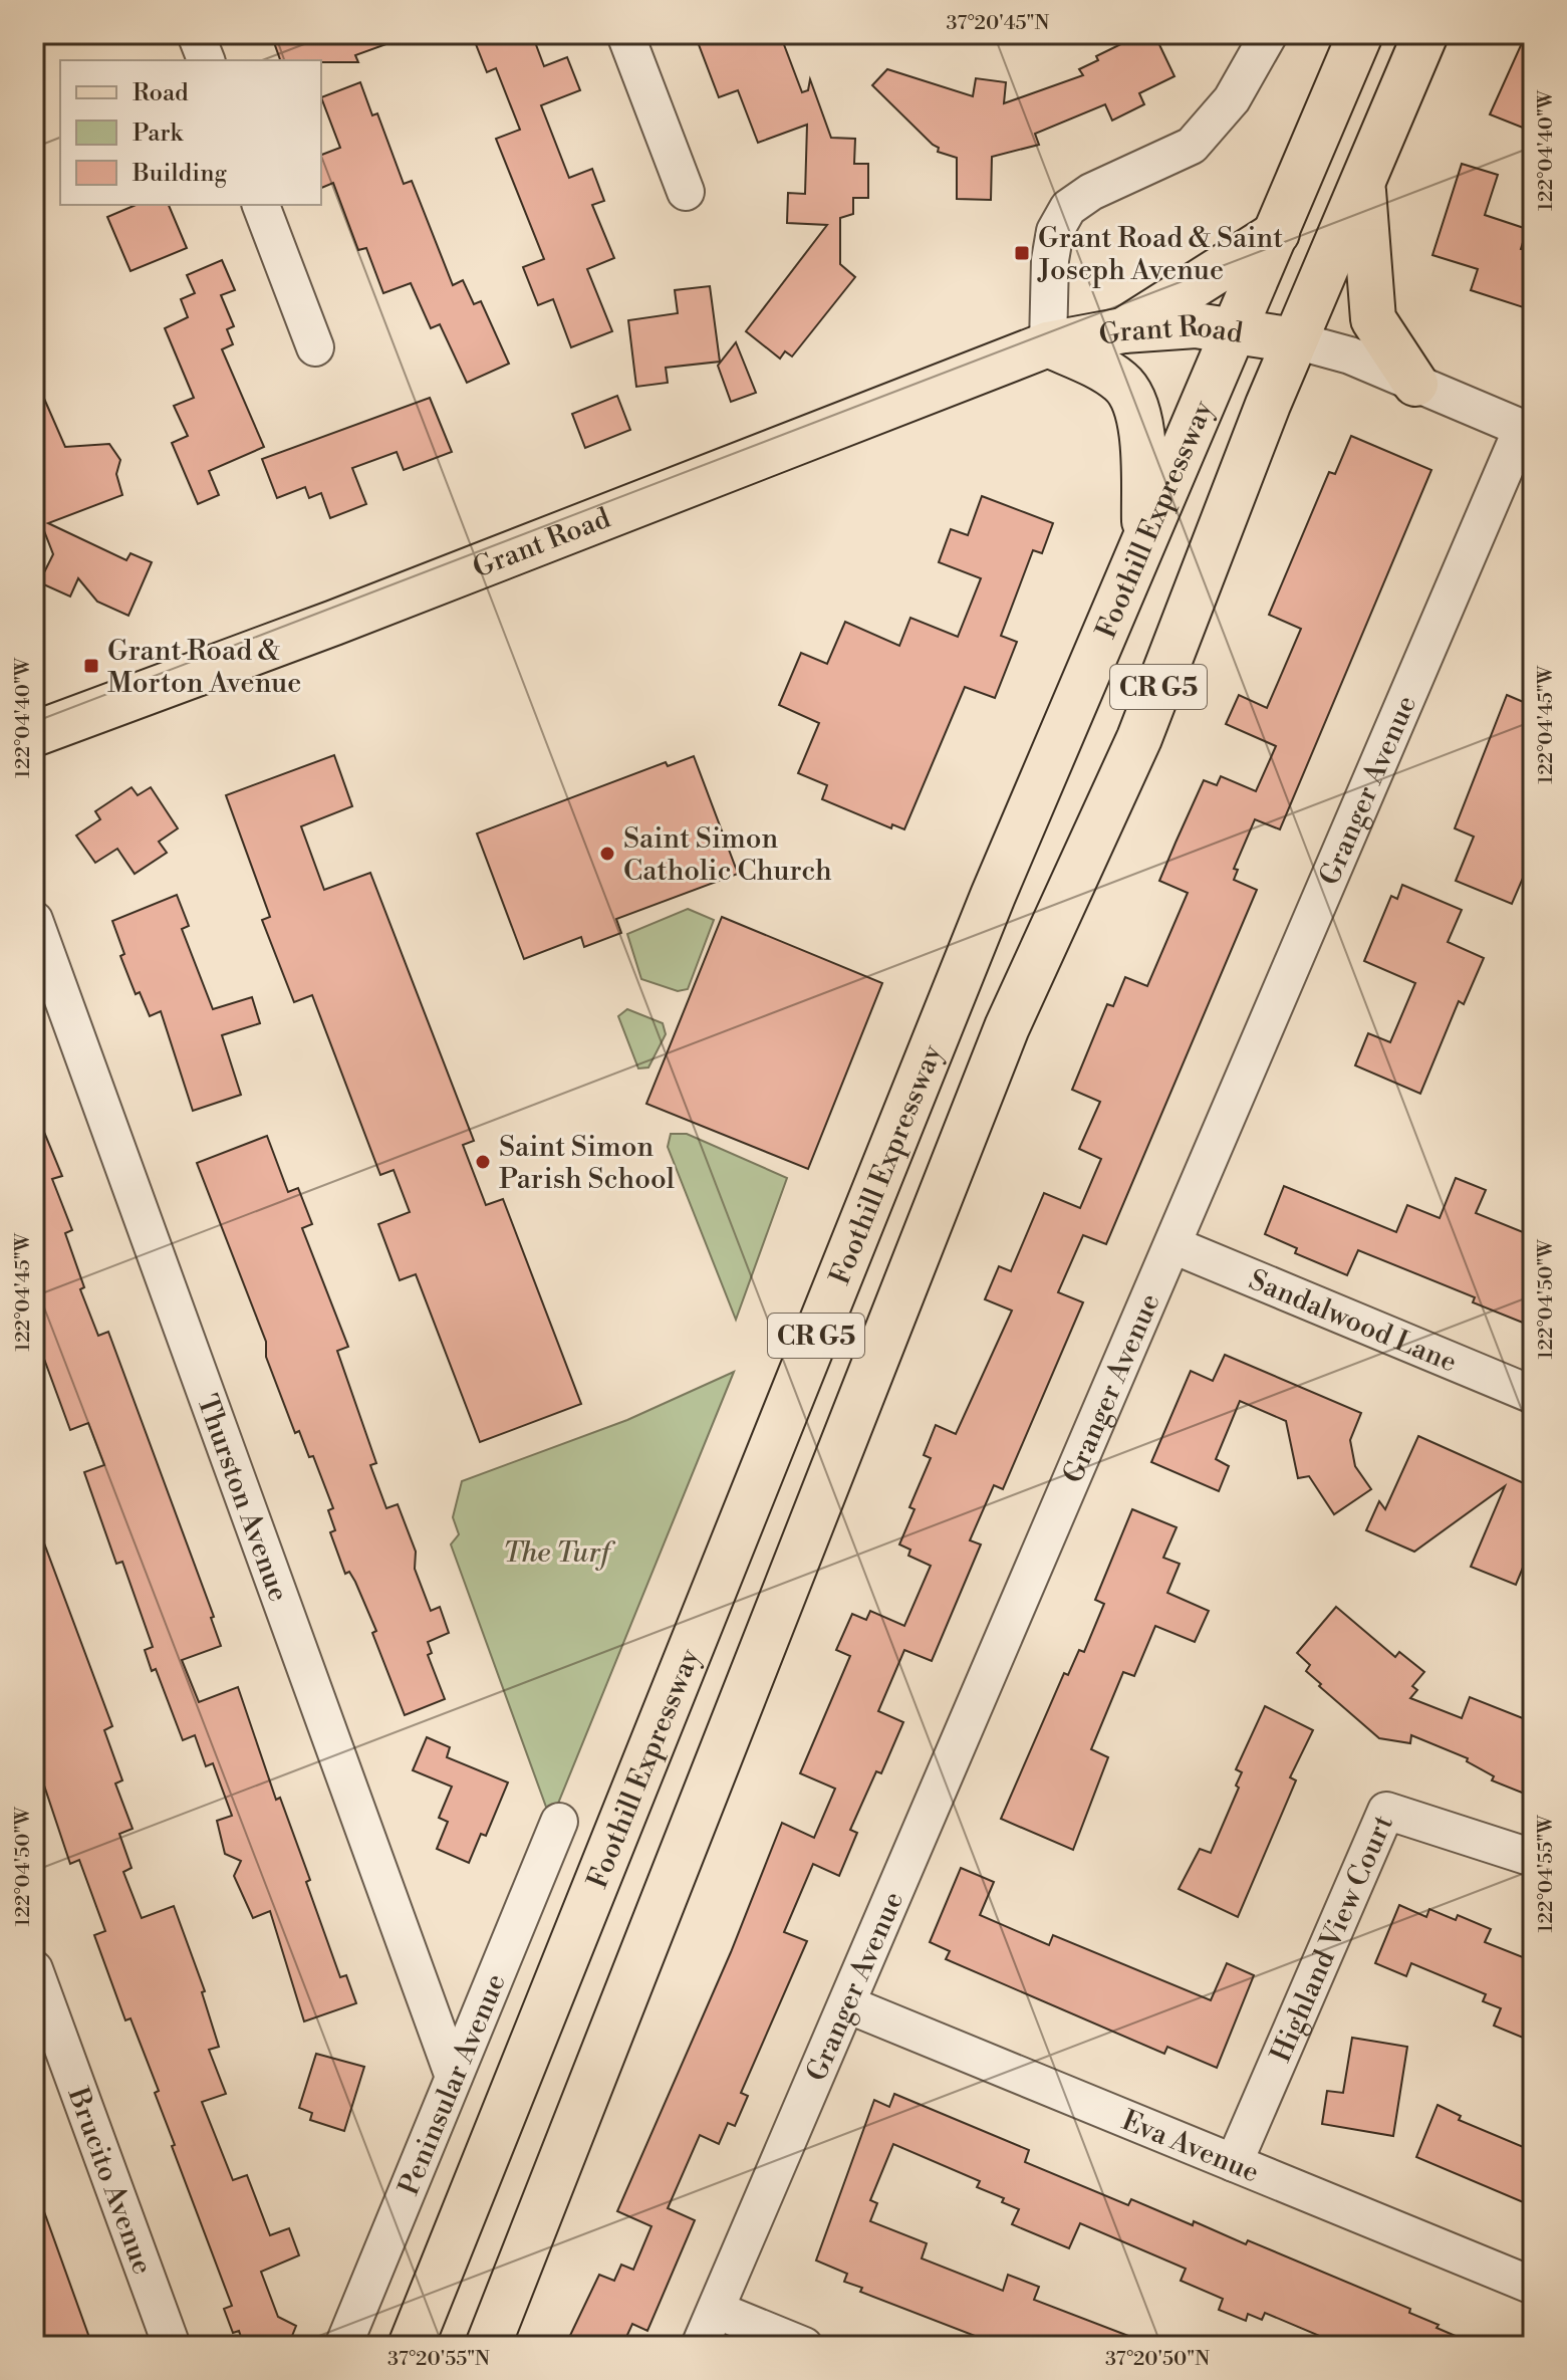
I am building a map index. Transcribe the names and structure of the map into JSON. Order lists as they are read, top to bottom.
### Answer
{
  "streets": {
    "main road": ["Grant Road", "Foothill Expressway", "CR G5"],
    "street": [
      "Granger Avenue",
      "Sandalwood Lane",
      "Thurston Avenue",
      "Highland View Court",
      "Peninsular Avenue",
      "Eva Avenue",
      "Brucito Avenue"
    ]
  },
  "crossings": [
    ["Grant Road", "Foothill Expressway"],
    ["Grant Road", "CR G5"],
    ["Granger Avenue", "Sandalwood Lane"],
    ["Granger Avenue", "Eva Avenue"],
    ["Thurston Avenue", "Peninsular Avenue"],
    ["Highland View Court", "Eva Avenue"]
  ],
  "parks": ["The Turf"],
  "places": {
    "transit": ["Grant Road & Saint Joseph Avenue", "Grant Road & Morton Avenue"],
    "other": ["Saint Simon Catholic Church", "Saint Simon Parish School"]
  },
  "legend": ["Road", "Park", "Building"],
  "coordinates": [
    "37°20'45\"N",
    "122°04'40\"W",
    "122°04'45\"W",
    "122°04'50\"W",
    "122°04'55\"W",
    "37°20'55\"N",
    "37°20'50\"N"
  ]
}
